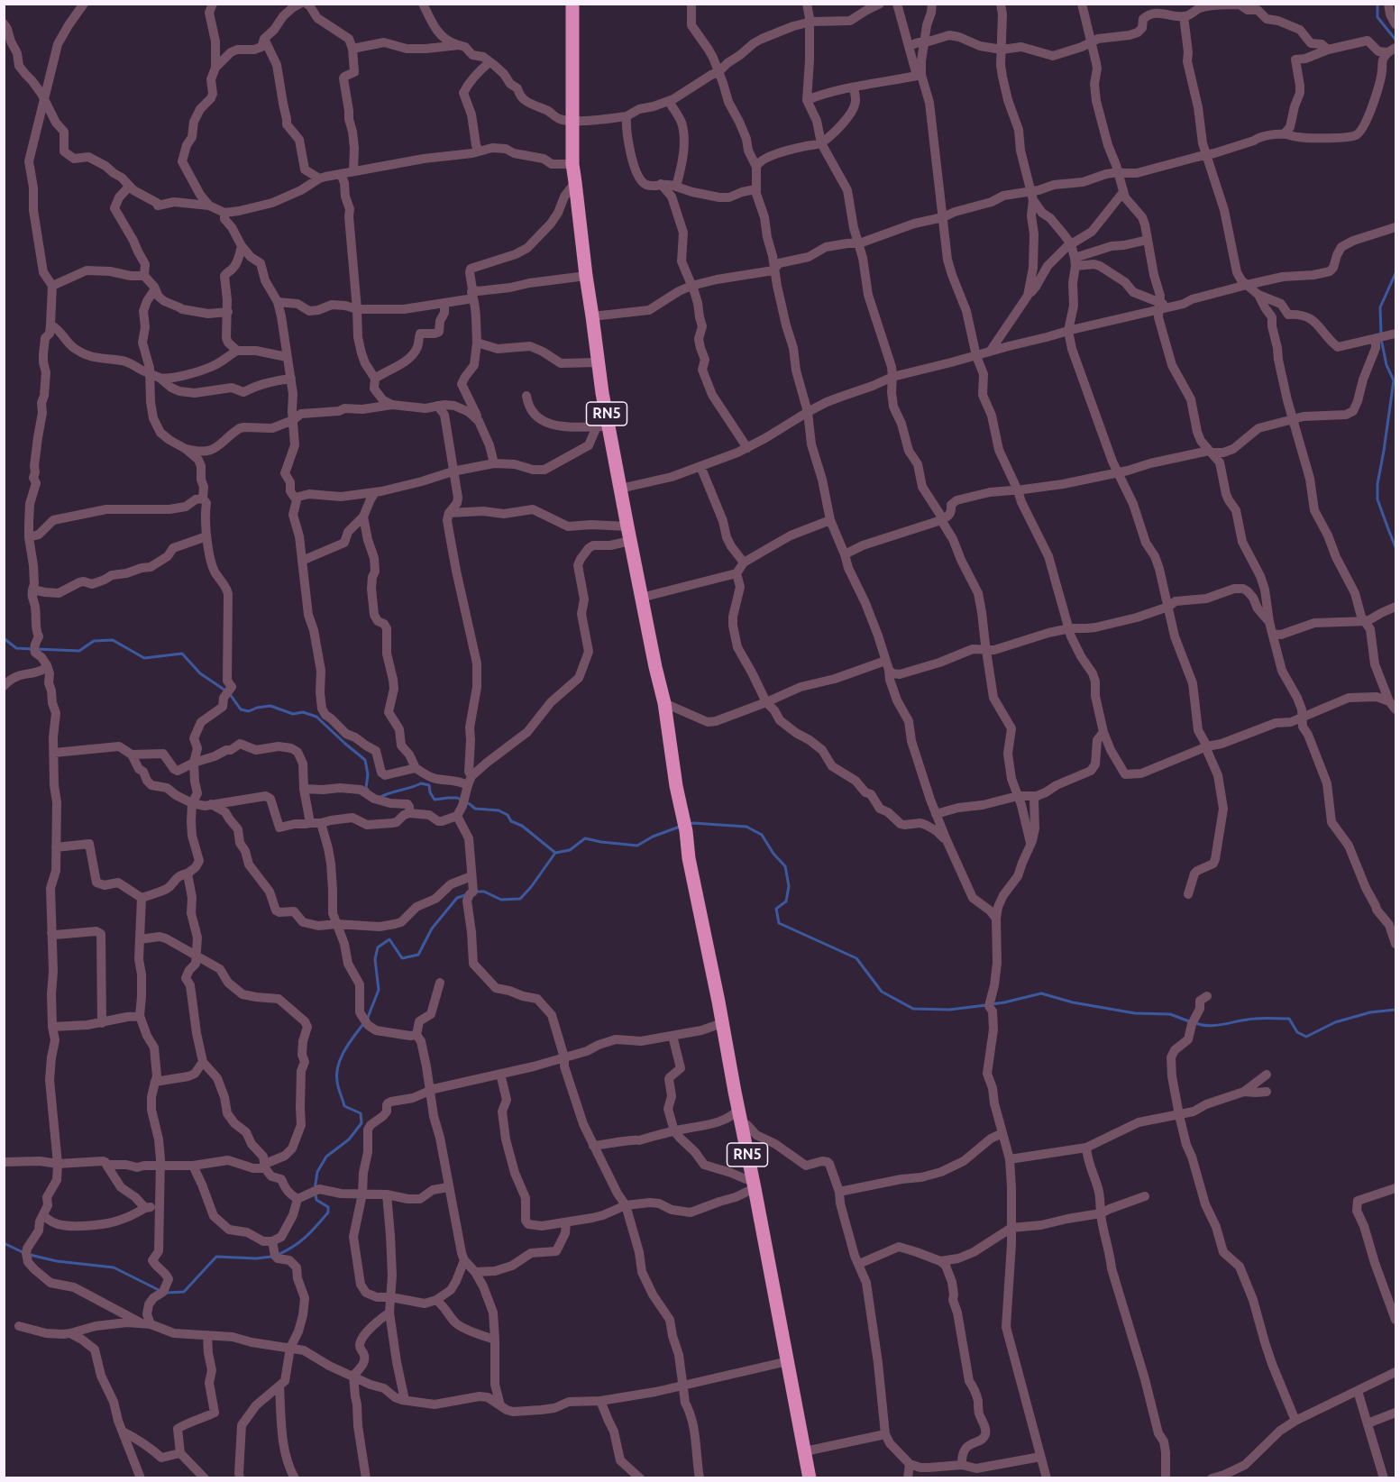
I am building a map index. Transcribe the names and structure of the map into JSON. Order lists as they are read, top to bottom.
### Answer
{
  "streets": {
    "highway": ["RN5"]
  }
}
